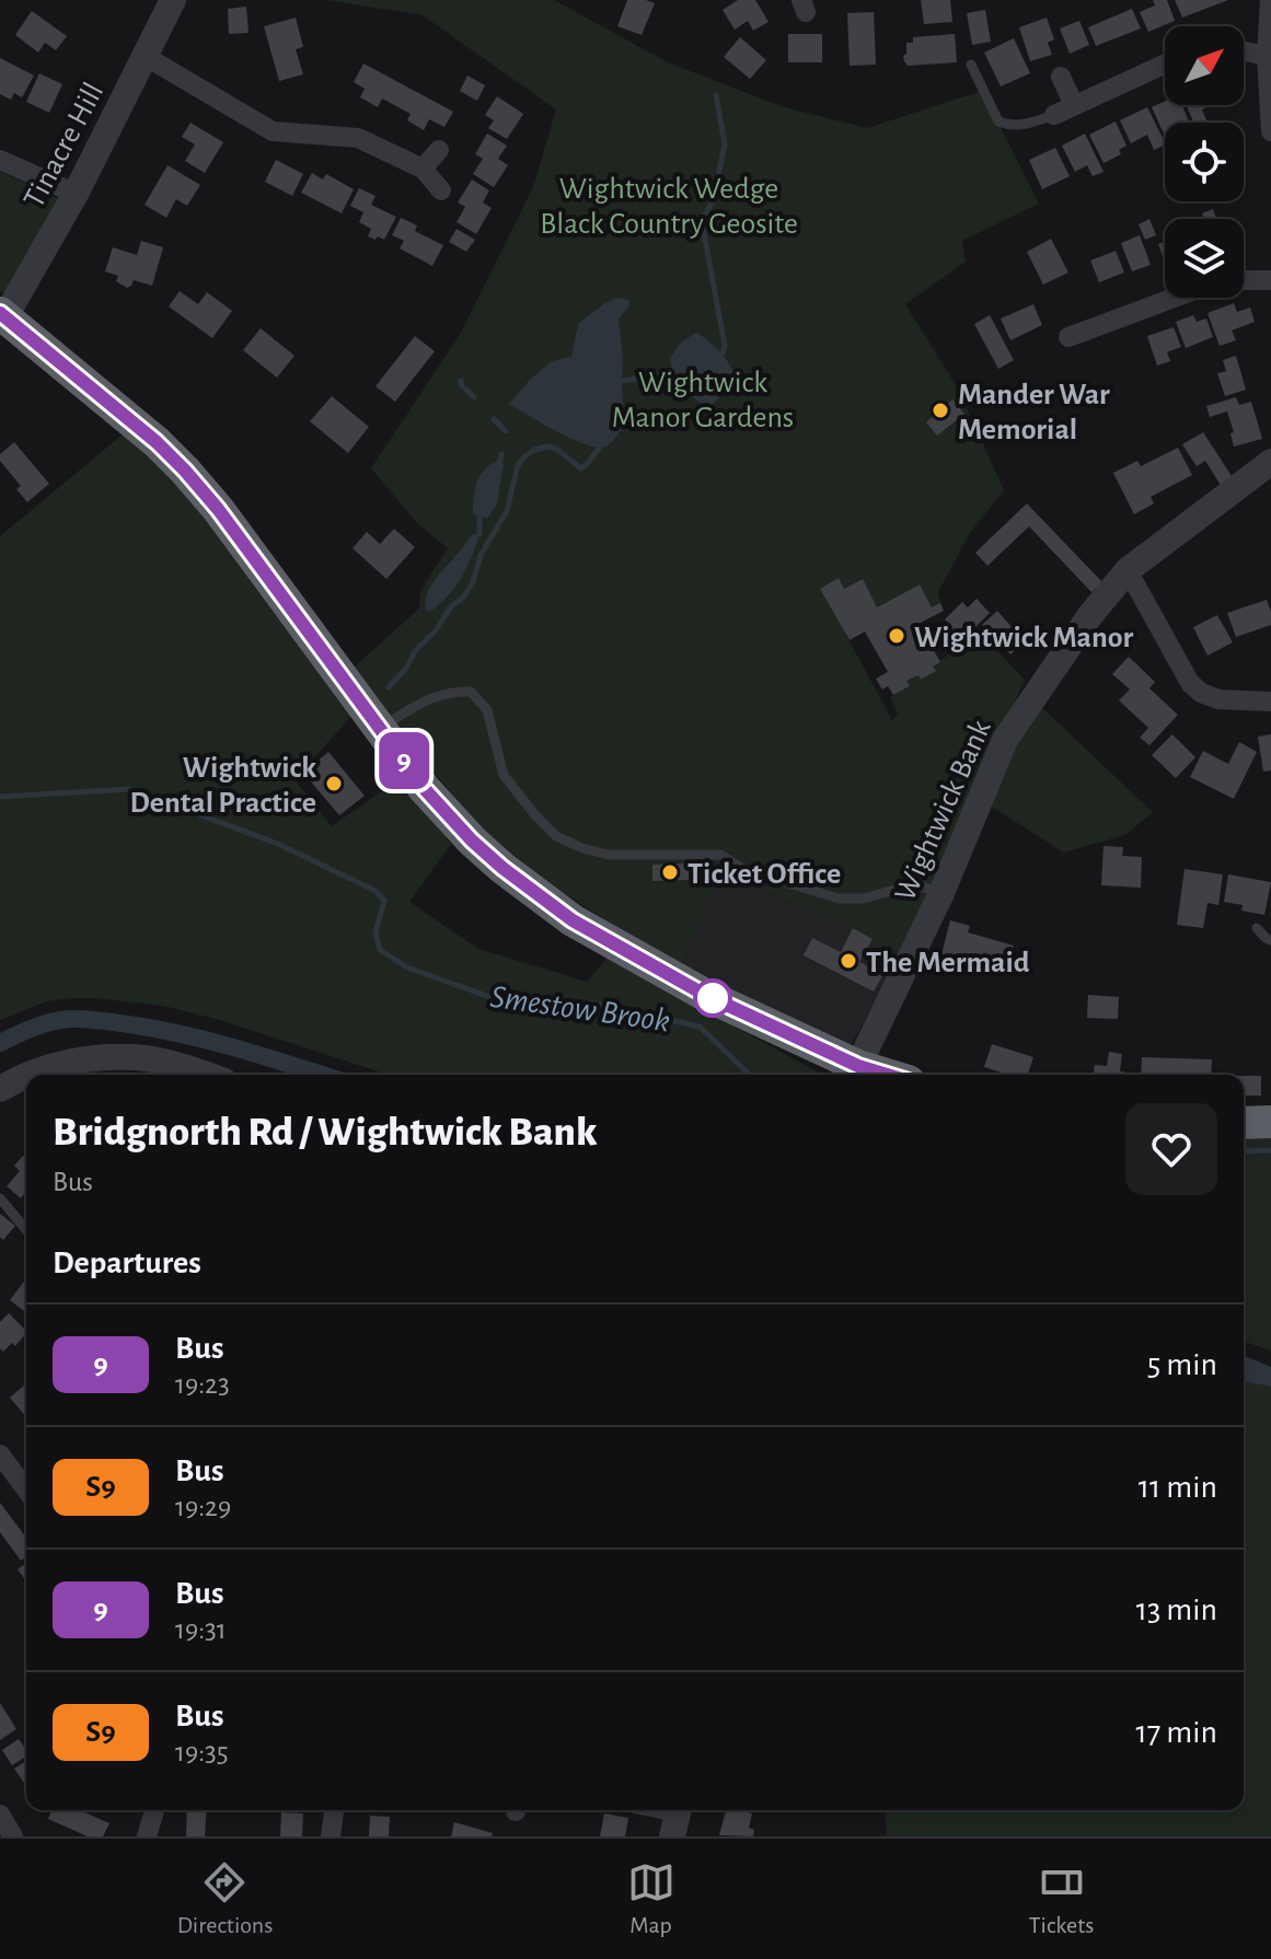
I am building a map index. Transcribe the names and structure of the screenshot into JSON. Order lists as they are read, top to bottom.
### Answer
{
  "streets": {
    "street": ["Tinacre Hill", "Wightwick Bank"]
  },
  "water": ["Smestow Brook"],
  "parks": ["Wightwick Wedge Black Country Geosite", "Wightwick Manor Gardens"],
  "places": [
    "Mander War Memorial",
    "Wightwick Manor",
    "Wightwick Dental Practice",
    "Ticket Office",
    "The Mermaid"
  ],
  "lines": ["bus line 9"],
  "north": "top right",
  "page": {
    "on_map": "9",
    "heading": [
      ["Bridgnorth Rd / Wightwick Bank", "Bus"],
      "Departures"
    ],
    "list": [
      {
        "mark": "9",
        "name": "Bus",
        "note": "19:23",
        "value": "5 min"
      },
      {
        "mark": "S9",
        "name": "Bus",
        "note": "19:29",
        "value": "11 min"
      },
      {
        "mark": "9",
        "name": "Bus",
        "note": "19:31",
        "value": "13 min"
      },
      {
        "mark": "S9",
        "name": "Bus",
        "note": "19:35",
        "value": "17 min"
      }
    ],
    "tabs": ["Directions", "Map", "Tickets"]
  }
}
